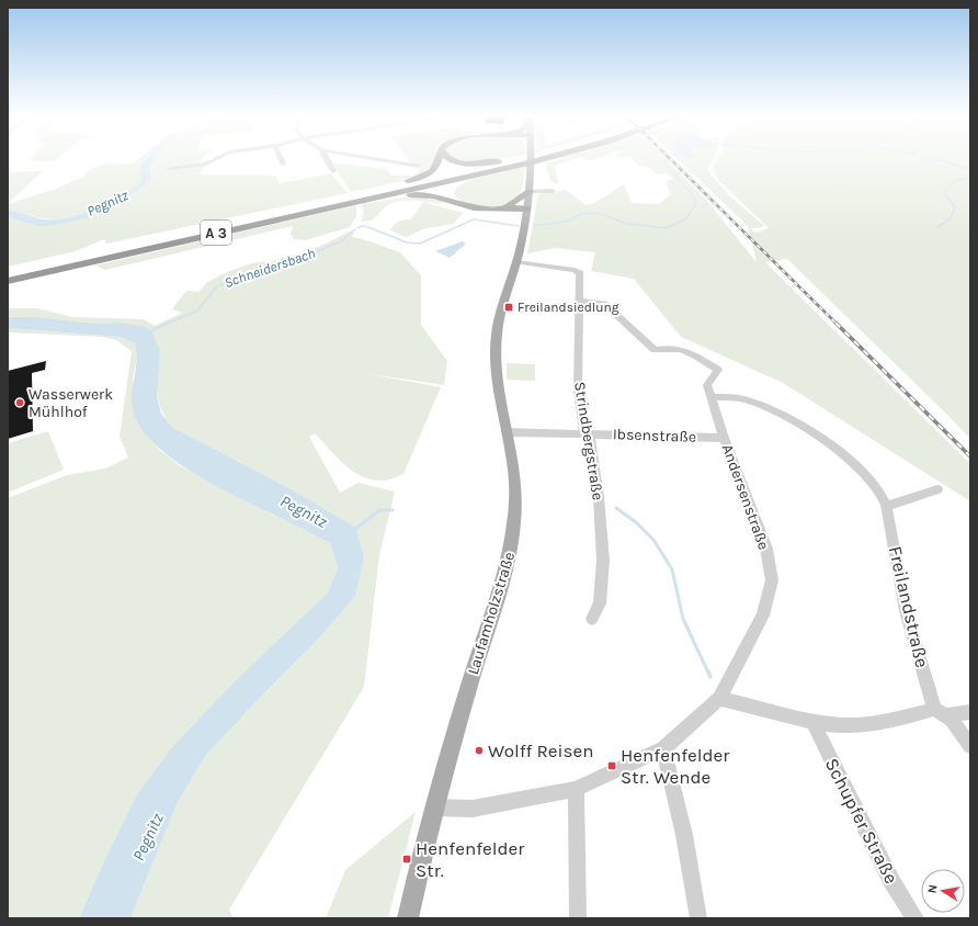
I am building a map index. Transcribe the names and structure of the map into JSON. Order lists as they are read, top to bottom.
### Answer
{
  "streets": {
    "highway": ["A 3"],
    "main road": ["Laufamholzstraße"],
    "street": [
      "Ibsenstraße",
      "Strindbergstraße",
      "Andersenstraße",
      "Freilandstraße",
      "Schupfer Straße"
    ]
  },
  "crossings": [
    ["Ibsenstraße", "Strindbergstraße"],
    ["Ibsenstraße", "Andersenstraße"],
    ["Ibsenstraße", "Laufamholzstraße"],
    ["Strindbergstraße", "Andersenstraße"],
    ["Strindbergstraße", "Laufamholzstraße"],
    ["Andersenstraße", "Freilandstraße"]
  ],
  "water": ["Pegnitz", "Schneidersbach"],
  "places": {
    "transit": ["Freilandsiedlung", "Henfenfelder Str. Wende", "Henfenfelder Str."],
    "other": ["Wasserwerk Mühlhof", "Wolff Reisen"]
  },
  "north": "left"
}
